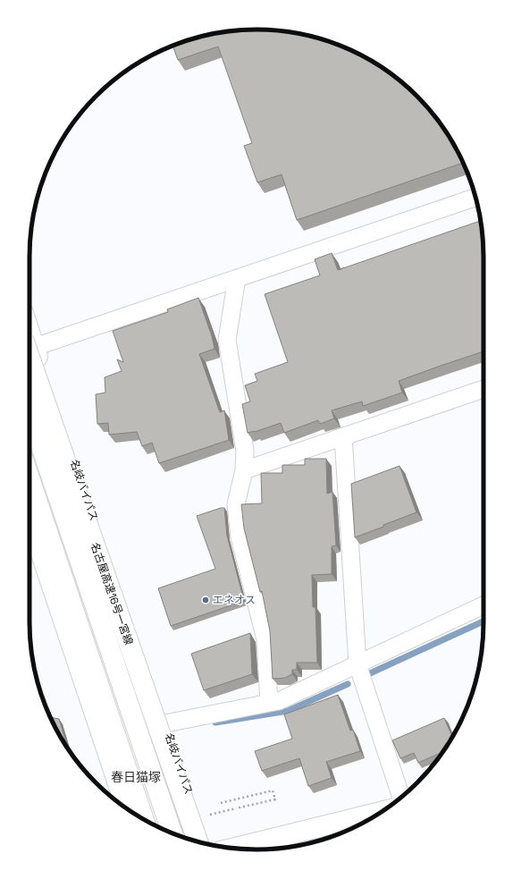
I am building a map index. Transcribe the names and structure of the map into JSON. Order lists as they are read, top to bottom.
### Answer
{
  "streets": {
    "main road": ["名岐バイパス", "名古屋高速16号一宮線"]
  },
  "crossings": [
    ["名岐バイパス", "名古屋高速16号一宮線"]
  ],
  "districts": ["春日猫塚"],
  "places": ["エネオス"]
}
